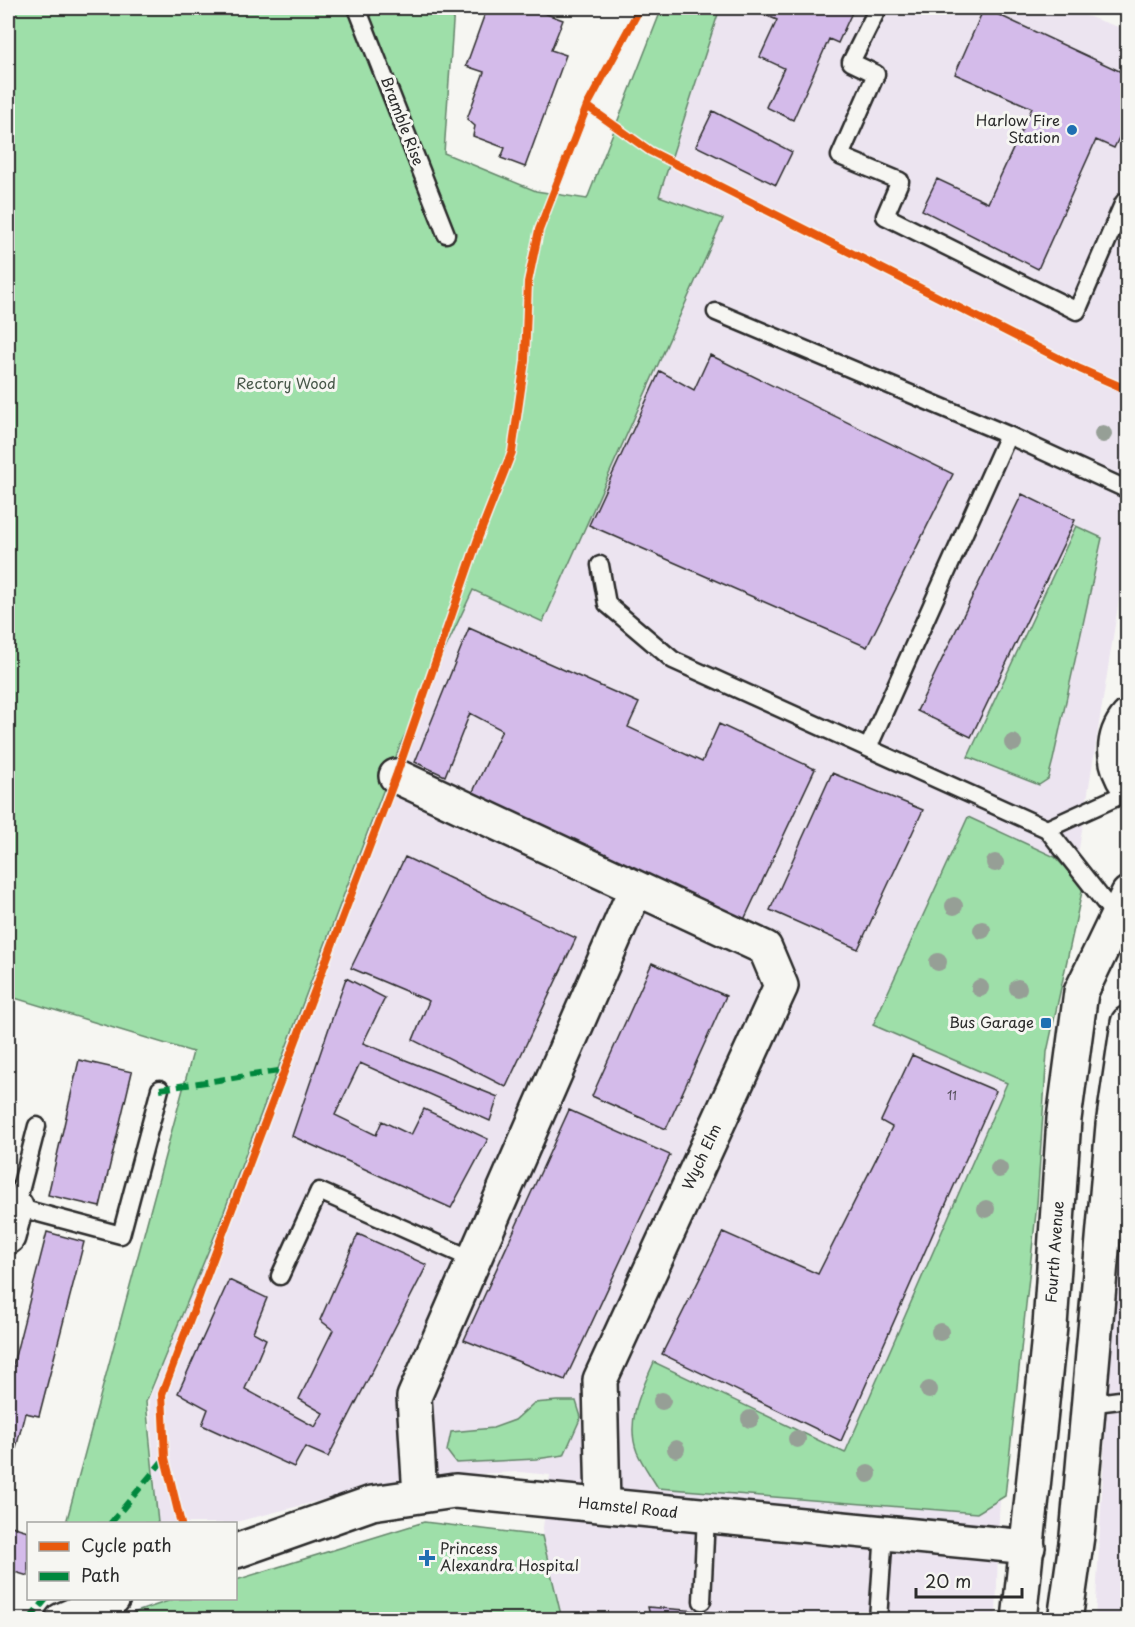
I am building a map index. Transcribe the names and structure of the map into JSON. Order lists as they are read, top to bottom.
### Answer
{
  "streets": {
    "street": ["Wych Elm", "Fourth Avenue", "Hamstel Road"],
    "lane": ["Bramble Rise"]
  },
  "crossings": [
    ["Wych Elm", "Hamstel Road"],
    ["Fourth Avenue", "Hamstel Road"]
  ],
  "parks": ["Rectory Wood"],
  "places": {
    "other": ["Harlow Fire Station"],
    "transit": ["Bus Garage"],
    "health": ["Princess Alexandra Hospital"]
  },
  "house_numbers": ["11"],
  "legend": ["Cycle path", "Path"],
  "scale_bar": "20 m"
}
